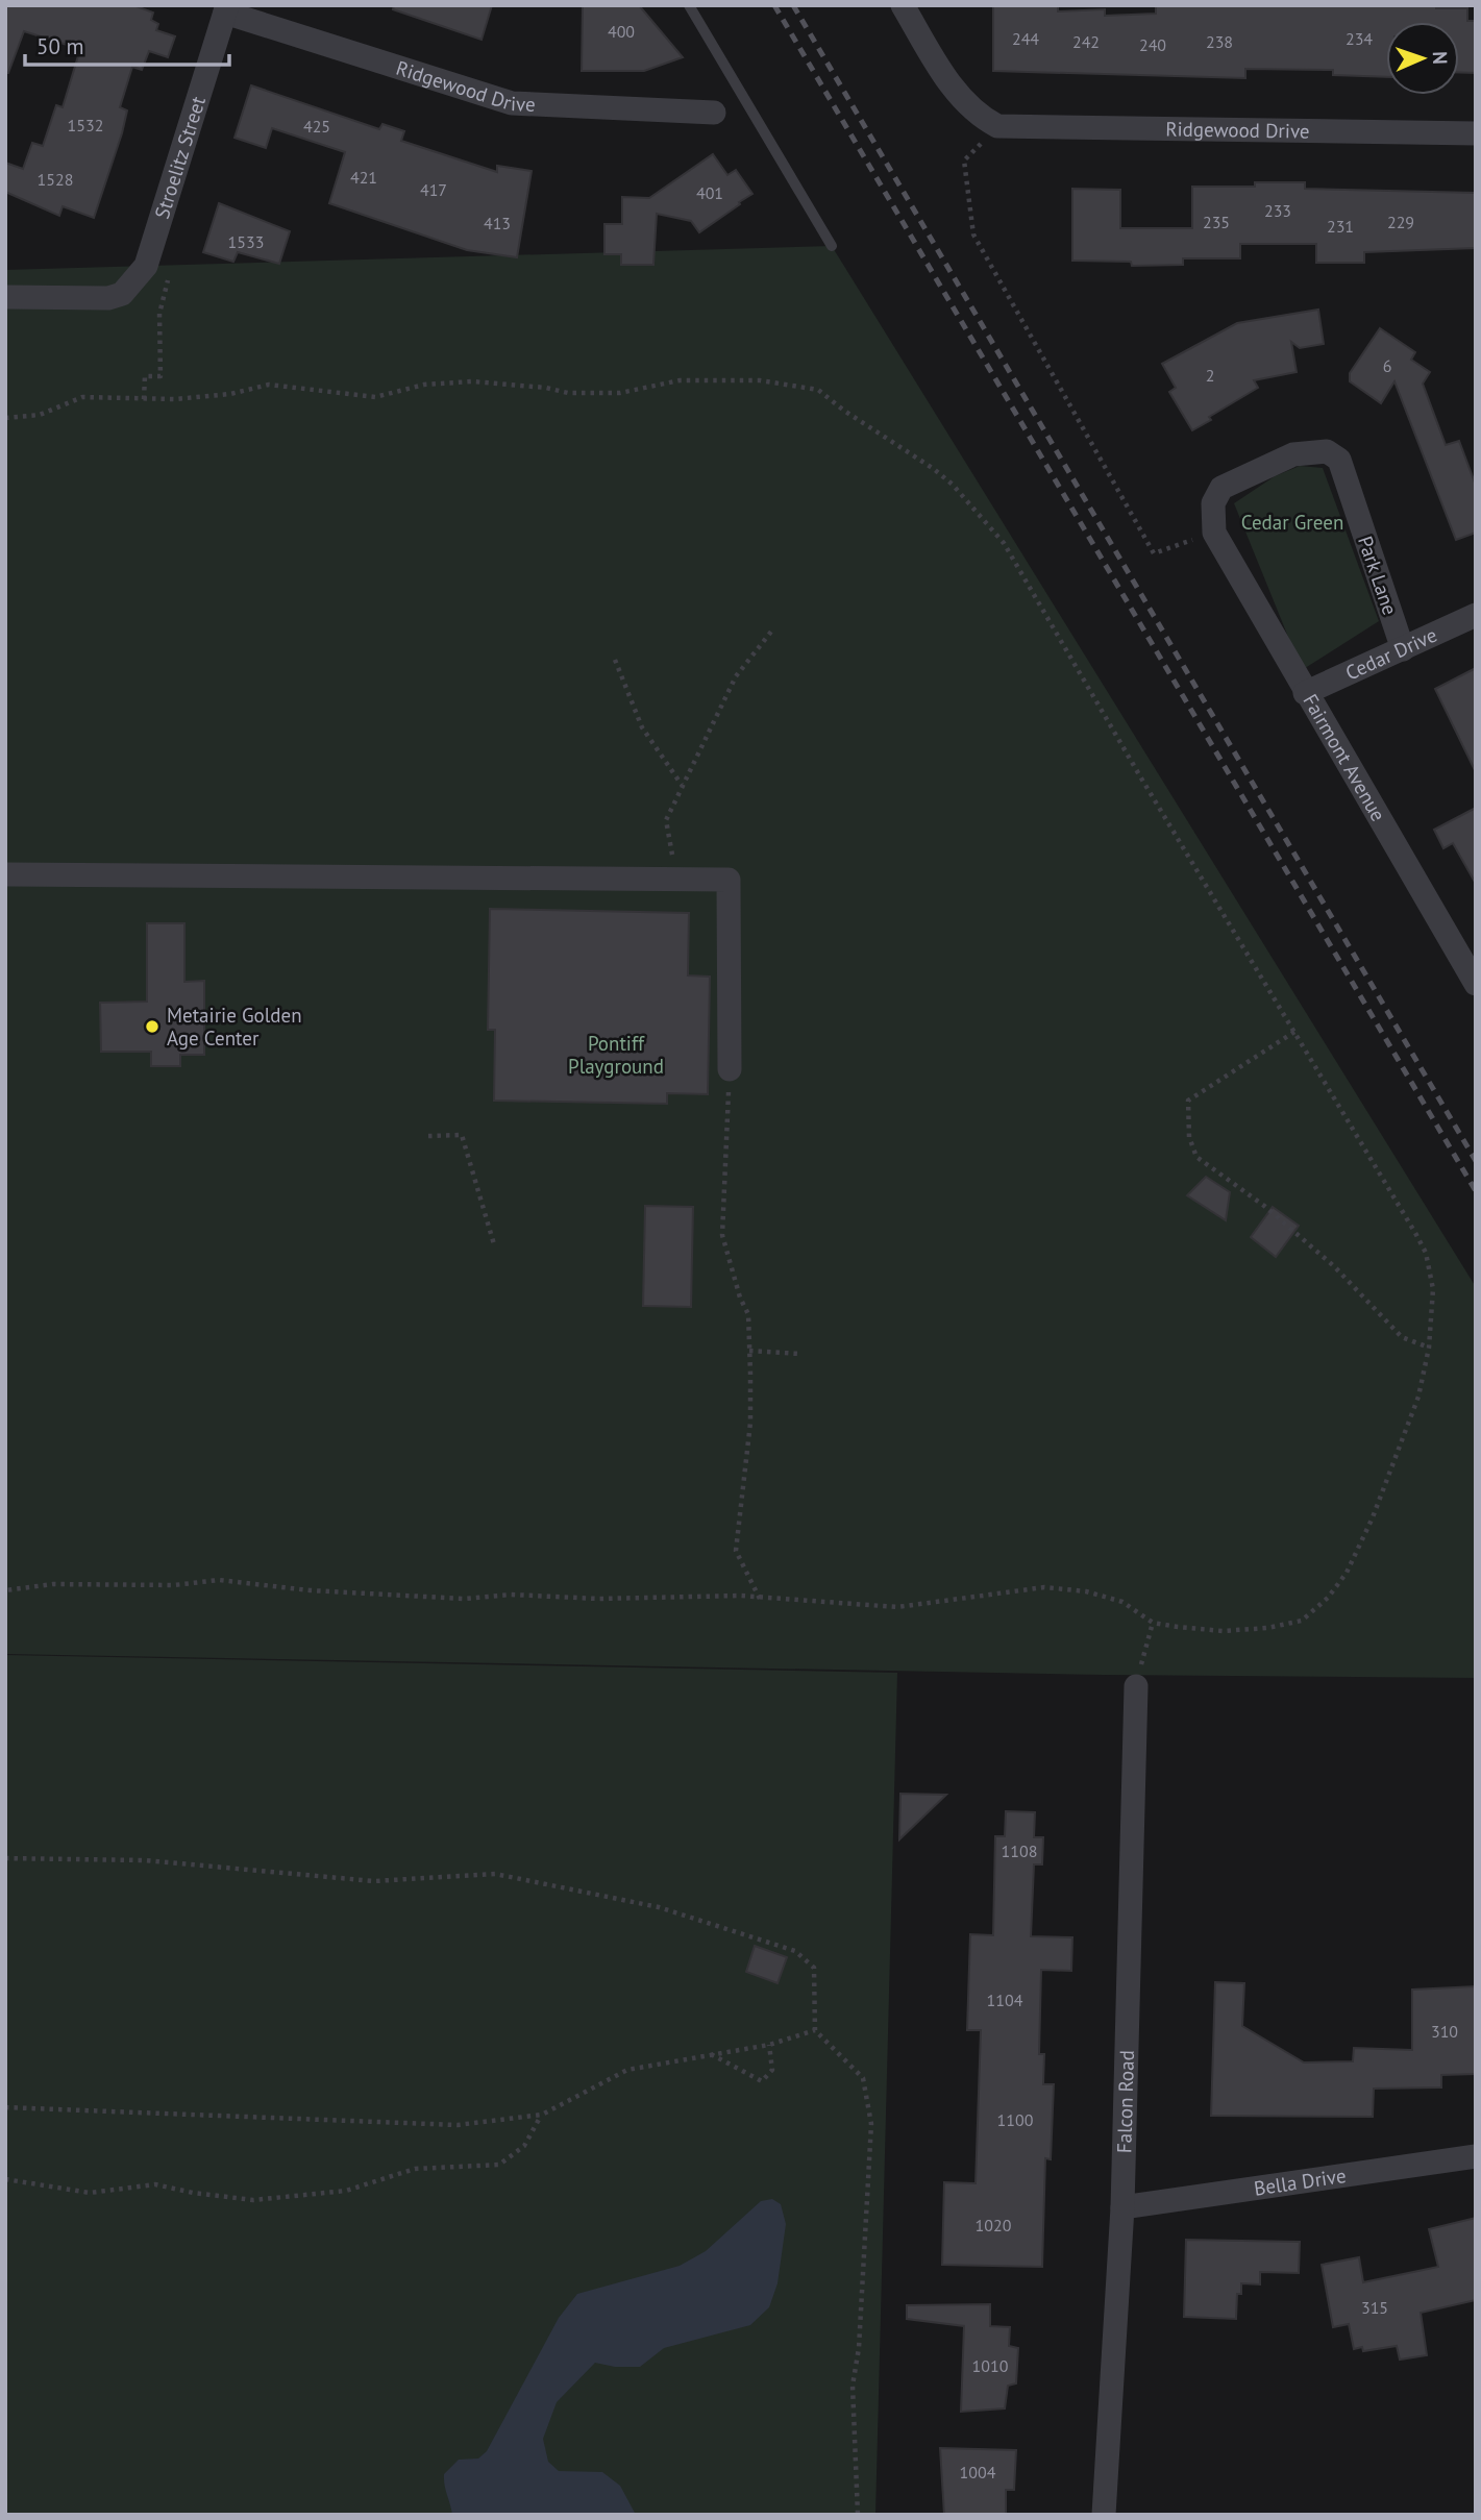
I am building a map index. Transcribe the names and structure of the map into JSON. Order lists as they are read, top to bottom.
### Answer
{
  "streets": {
    "street": [
      "Ridgewood Drive",
      "Stroelitz Street",
      "Park Lane",
      "Cedar Drive",
      "Fairmont Avenue",
      "Falcon Road",
      "Bella Drive"
    ]
  },
  "crossings": [
    ["Ridgewood Drive", "Stroelitz Street"],
    ["Park Lane", "Cedar Drive"],
    ["Park Lane", "Fairmont Avenue"],
    ["Cedar Drive", "Fairmont Avenue"],
    ["Falcon Road", "Bella Drive"]
  ],
  "parks": ["Cedar Green", "Pontiff Playground"],
  "places": ["Metairie Golden Age Center"],
  "house_numbers": [
    "400",
    "244",
    "234",
    "242",
    "238",
    "240",
    "1532",
    "425",
    "421",
    "1528",
    "417",
    "401",
    "233",
    "235",
    "229",
    "413",
    "231",
    "1533",
    "6",
    "2",
    "1108",
    "1104",
    "310",
    "1100",
    "1020",
    "315",
    "1010",
    "1004"
  ],
  "scale_bar": "50 m",
  "north": "right"
}
